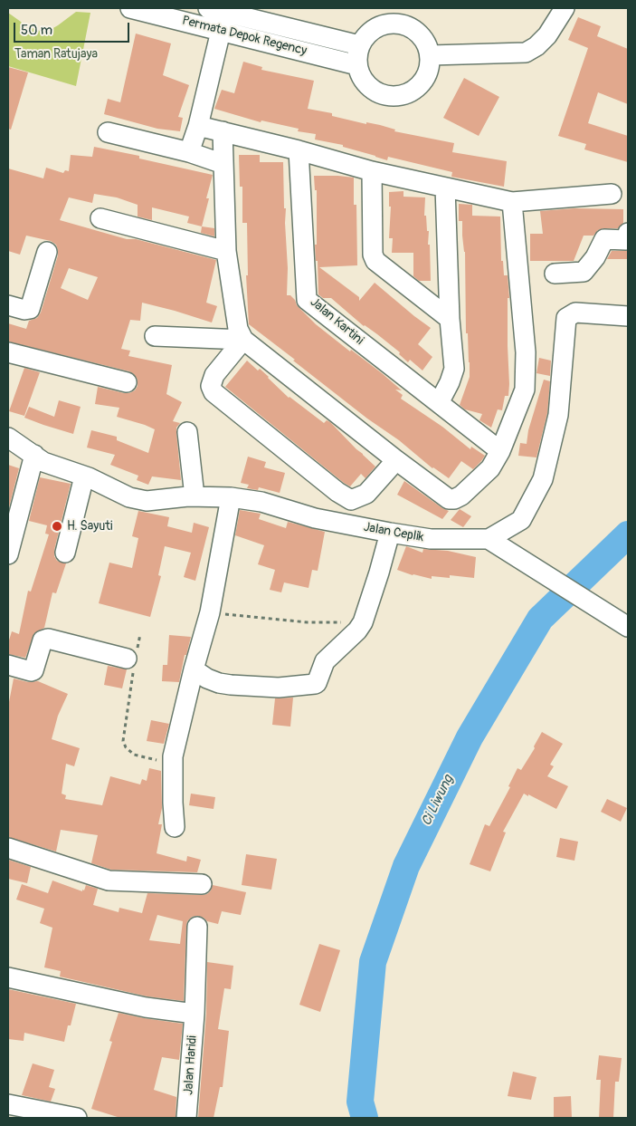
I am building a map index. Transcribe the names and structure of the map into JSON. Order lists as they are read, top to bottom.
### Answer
{
  "streets": {
    "street": [
      "Permata Depok Regency",
      "Jalan Kartini",
      "Jalan Ceplik",
      "Jalan Haridi"
    ]
  },
  "water": ["Ci Liwung"],
  "parks": ["Taman Ratujaya"],
  "places": ["H. Sayuti"],
  "scale_bar": "50 m"
}
